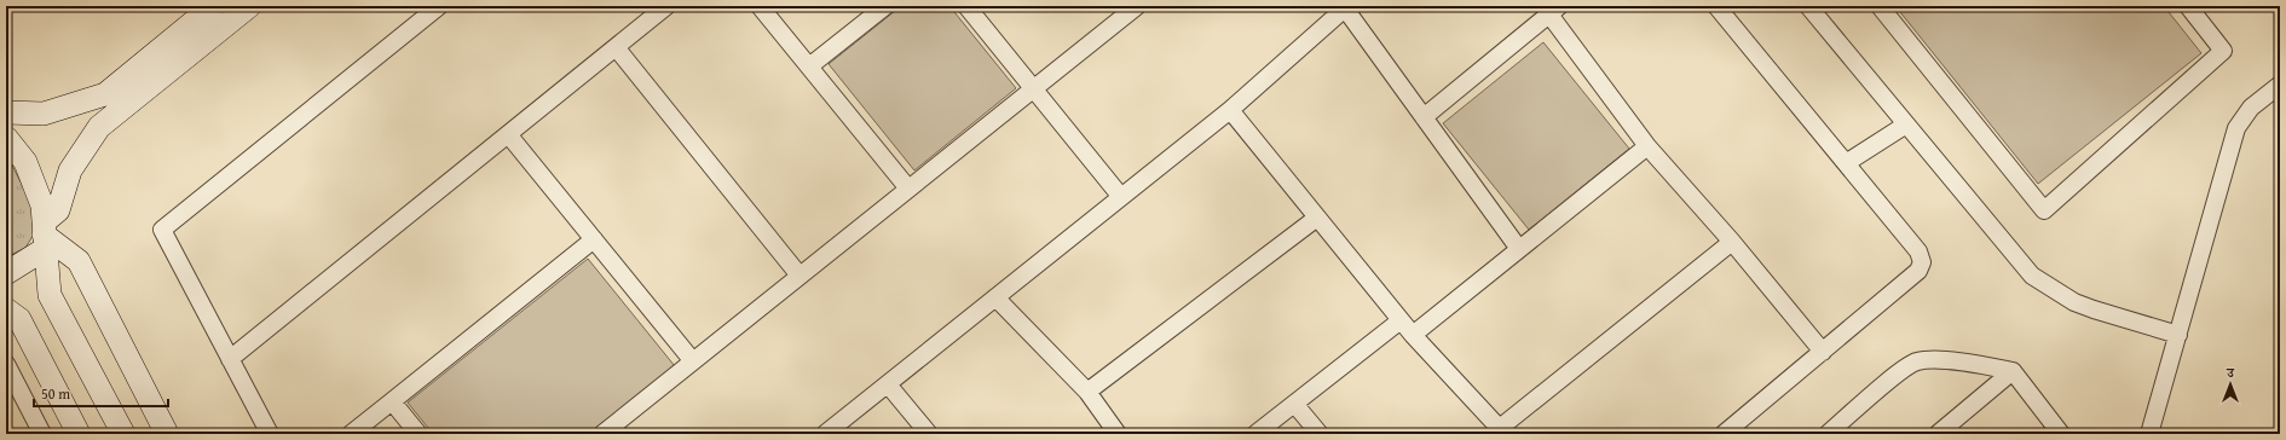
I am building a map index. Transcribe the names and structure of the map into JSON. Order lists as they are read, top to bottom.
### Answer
{
  "scale_bar": "50 m",
  "north": "top"
}
